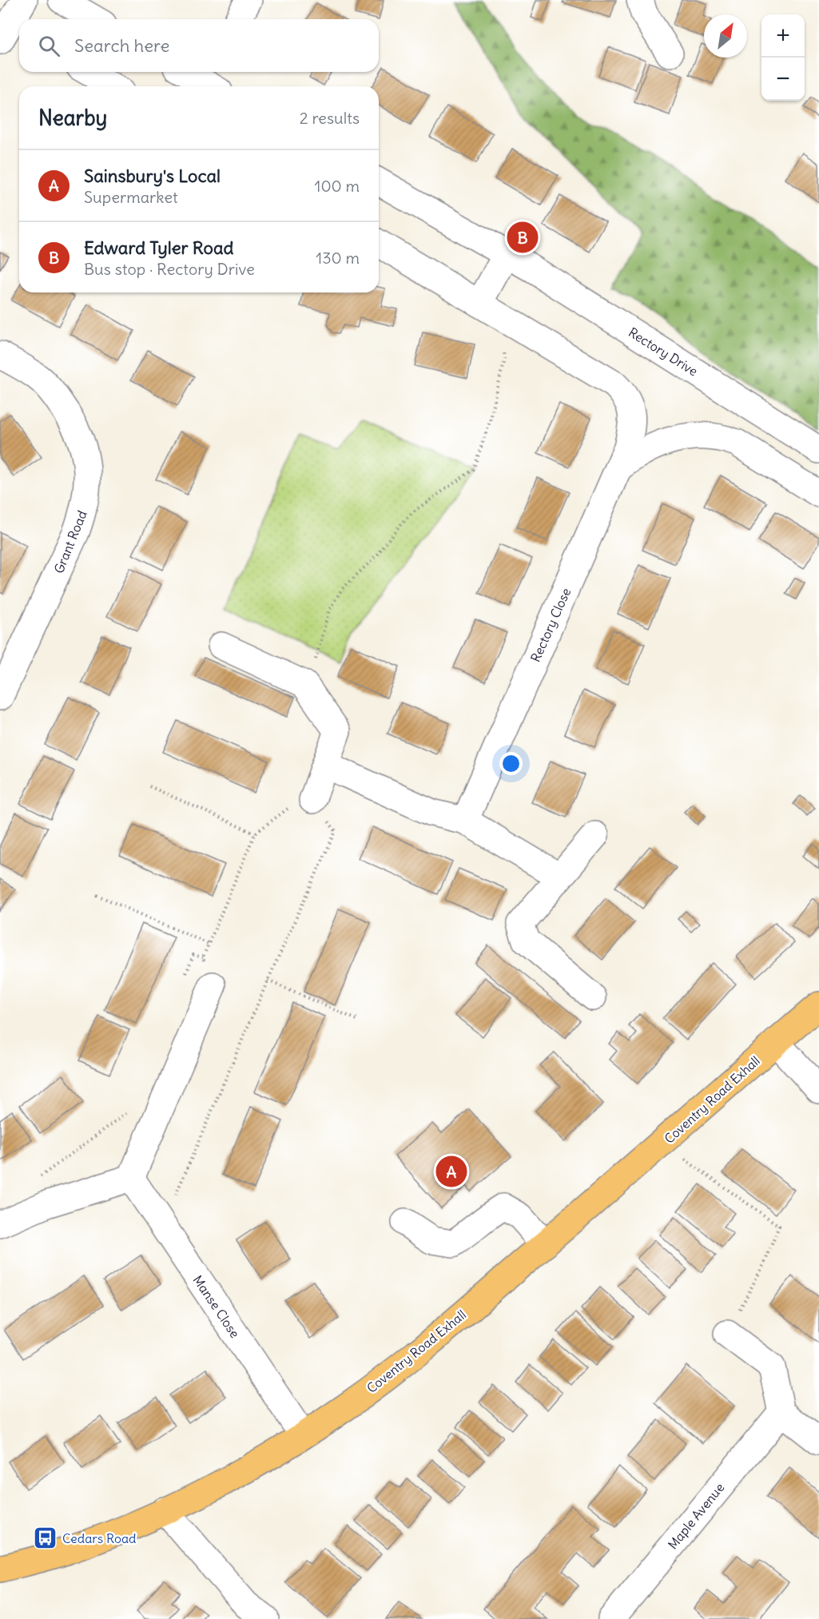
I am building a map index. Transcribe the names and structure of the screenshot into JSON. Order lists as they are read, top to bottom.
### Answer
{
  "streets": {
    "main road": ["Coventry Road Exhall"],
    "street": [
      "Rectory Drive",
      "Grant Road",
      "Rectory Close",
      "Manse Close",
      "Maple Avenue"
    ]
  },
  "crossings": [
    ["Coventry Road Exhall", "Manse Close"]
  ],
  "places": {
    "bus stop": ["Cedars Road"]
  },
  "north": "top right",
  "page": {
    "map_buttons": ["+", "−"],
    "search": "Search here",
    "heading": ["Nearby", "2 results"],
    "list": [
      {
        "mark": "A",
        "name": "Sainsbury's Local",
        "note": "Supermarket",
        "value": "100 m"
      },
      {
        "mark": "B",
        "name": "Edward Tyler Road",
        "note": "Bus stop · Rectory Drive",
        "value": "130 m"
      }
    ],
    "pins": ["B", "A"]
  }
}
